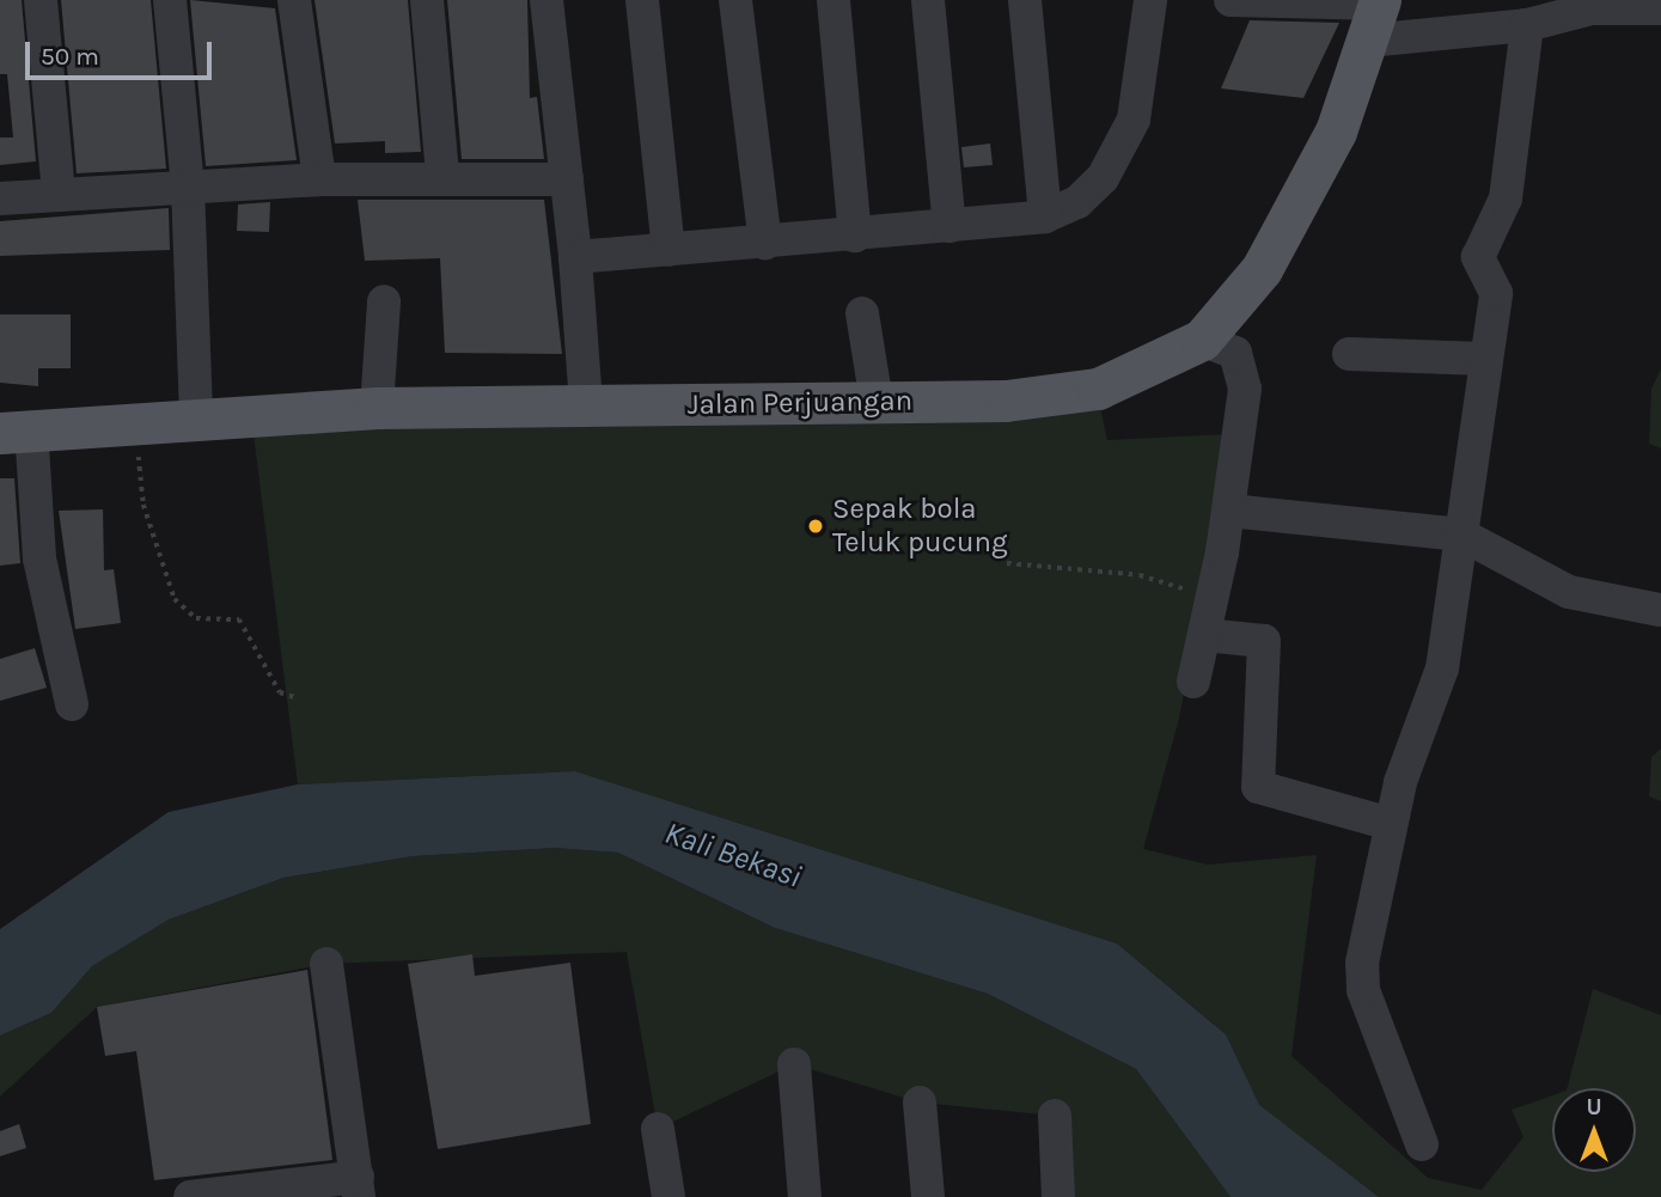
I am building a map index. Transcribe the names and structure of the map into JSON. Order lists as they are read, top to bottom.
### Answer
{
  "streets": {
    "main road": ["Jalan Perjuangan"]
  },
  "water": ["Kali Bekasi"],
  "places": ["Sepak bola Teluk pucung"],
  "scale_bar": "50 m",
  "north": "top"
}
